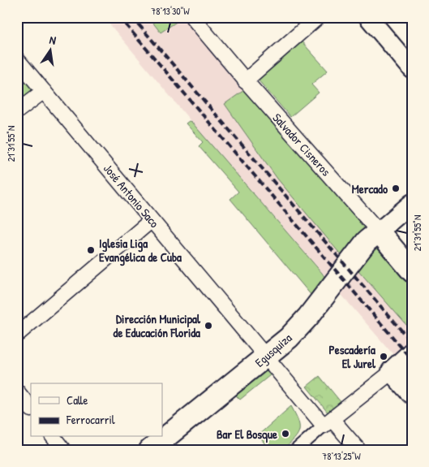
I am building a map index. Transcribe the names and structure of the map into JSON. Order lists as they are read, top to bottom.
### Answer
{
  "streets": {
    "main road": ["Salvador Cisneros", "Egusquiza"],
    "street": ["José Antonio Saco"]
  },
  "crossings": [
    ["Salvador Cisneros", "Egusquiza"],
    ["José Antonio Saco", "Egusquiza"]
  ],
  "places": [
    "Mercado",
    "Iglesia Liga Evangélica de Cuba",
    "Dirección Municipal de Educación Florida",
    "Pescadería El Jurel",
    "Bar El Bosque"
  ],
  "legend": ["Calle", "Ferrocarril"],
  "north": "top",
  "coordinates": ["78°13'30\"W", "21°31'55\"N", "78°13'25\"W"]
}
